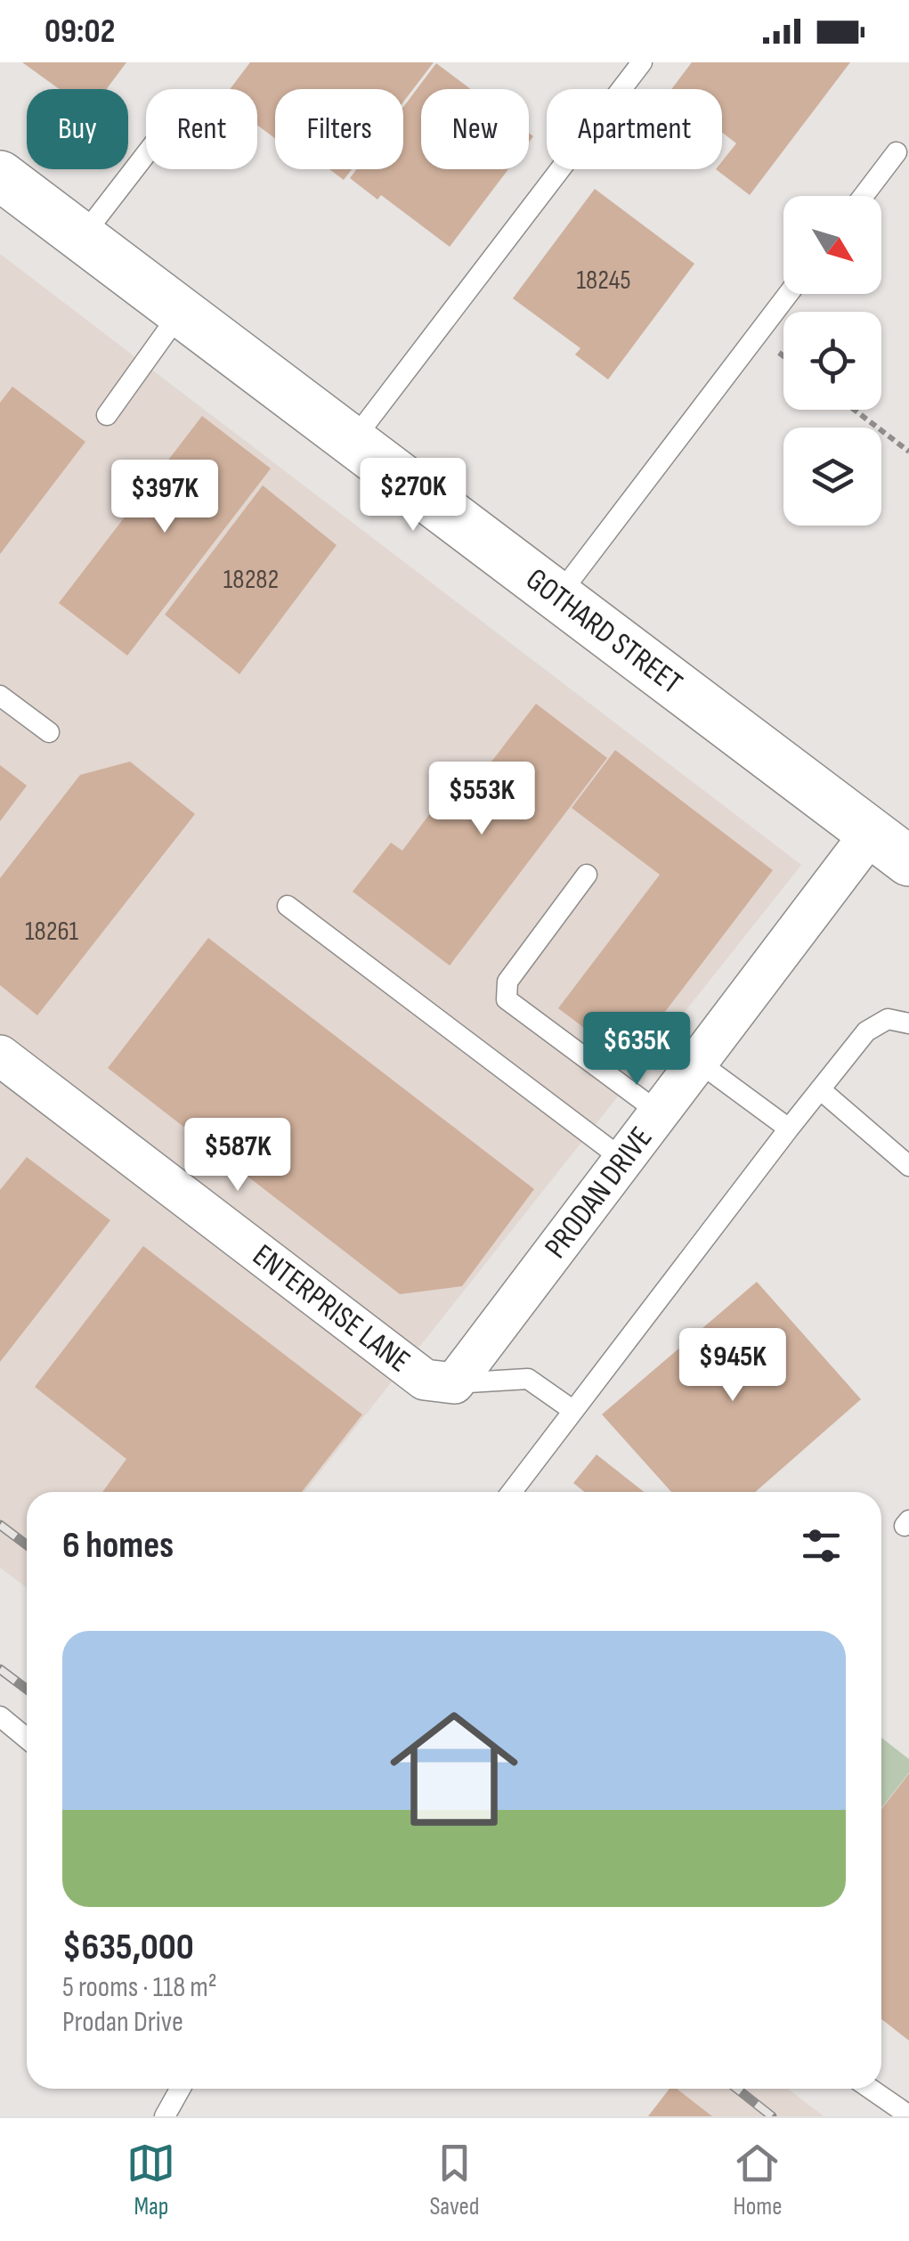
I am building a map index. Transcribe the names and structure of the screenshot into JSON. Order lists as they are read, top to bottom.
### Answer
{
  "streets": {
    "street": ["GOTHARD STREET", "PRODAN DRIVE", "ENTERPRISE LANE"]
  },
  "crossings": [
    ["GOTHARD STREET", "PRODAN DRIVE"],
    ["PRODAN DRIVE", "ENTERPRISE LANE"]
  ],
  "house_numbers": ["18245", "18282", "18261"],
  "north": "bottom right",
  "page": {
    "status": "09:02",
    "chip": [
      "Buy",
      "Rent",
      "Filters",
      "New",
      "Apartment"
    ],
    "price": [
      "$270K",
      "$397K",
      "$553K",
      "$635K",
      "$587K",
      "$945K"
    ],
    "heading": "6 homes",
    "list": [
      {
        "name": "$635,000",
        "note": "5 rooms · 118 m² · Prodan Drive"
      }
    ],
    "tabs": ["Map", "Saved", "Home"]
  }
}
